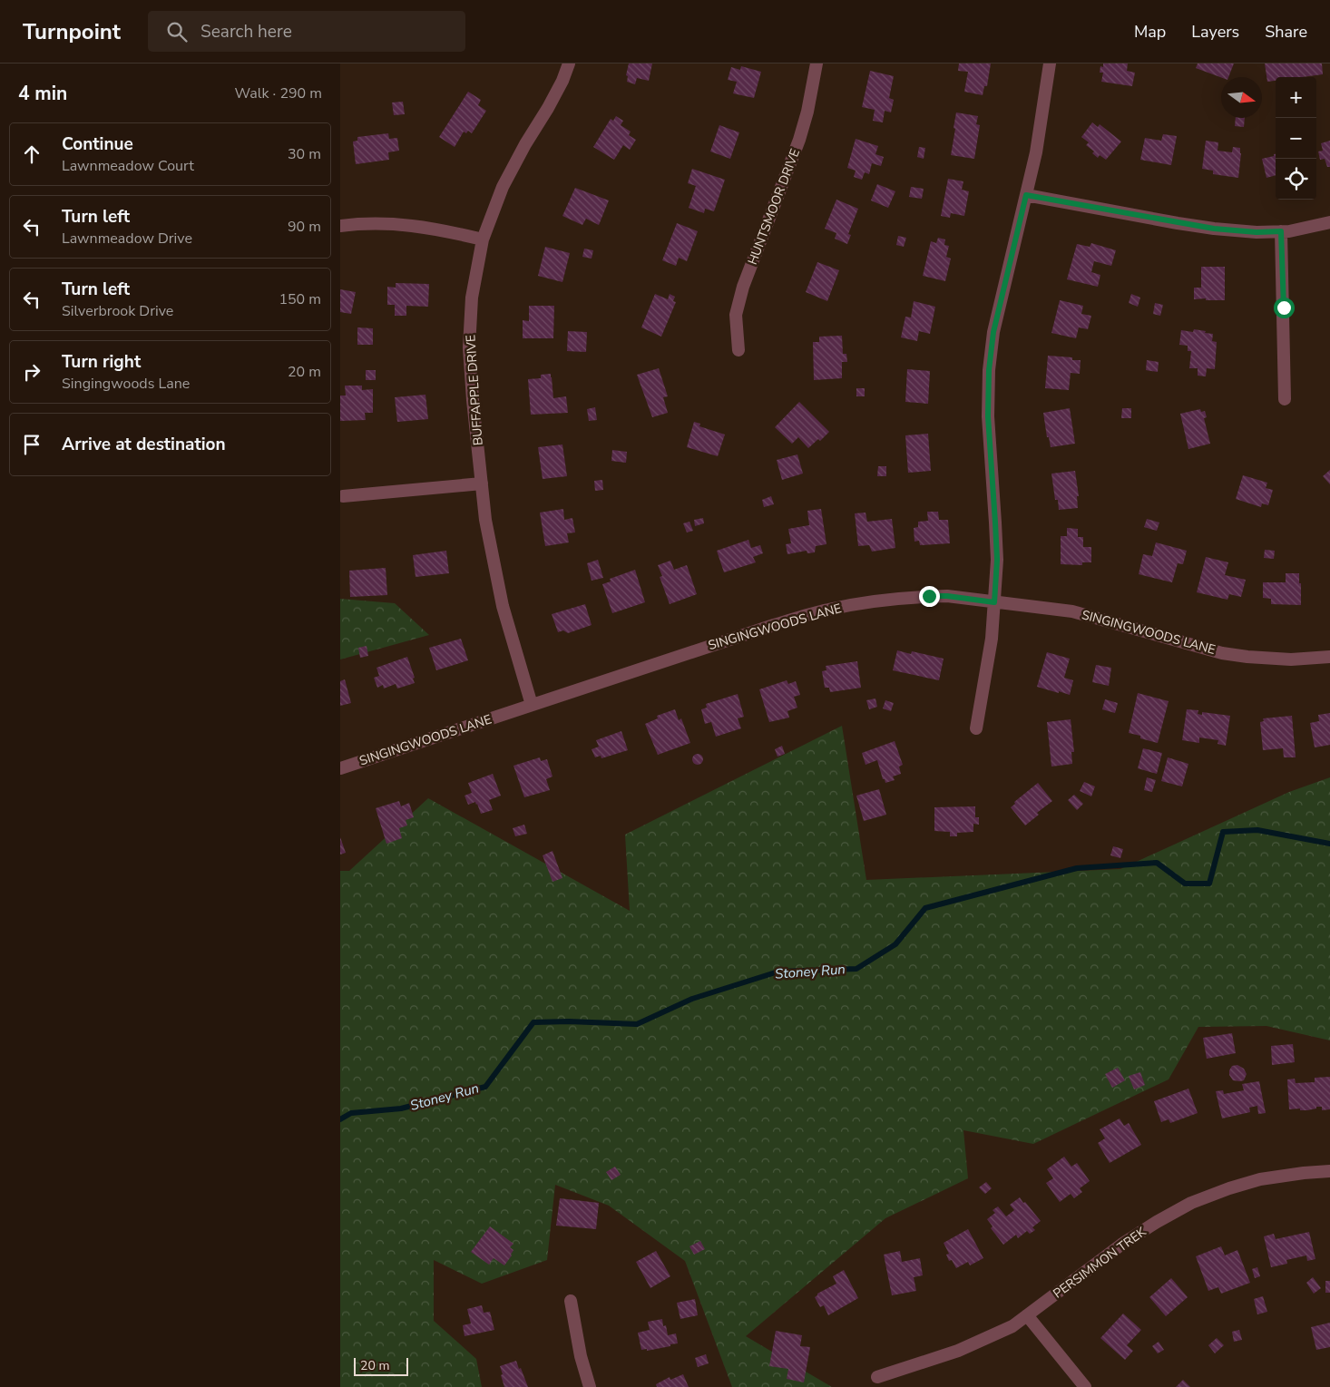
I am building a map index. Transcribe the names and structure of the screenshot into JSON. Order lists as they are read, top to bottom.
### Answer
{
  "streets": {
    "street": [
      "HUNTSMOOR DRIVE",
      "BUFFAPPLE DRIVE",
      "SINGINGWOODS LANE",
      "PERSIMMON TREK"
    ]
  },
  "crossings": [
    ["BUFFAPPLE DRIVE", "SINGINGWOODS LANE"]
  ],
  "water": ["Stoney Run"],
  "scale_bar": "20 m",
  "north": "right",
  "page": {
    "header": "Turnpoint",
    "search": "Search here",
    "nav": ["Map", "Layers", "Share"],
    "heading": ["4 min", "Walk · 290 m"],
    "map_buttons": ["+", "−"],
    "list": [
      ["Continue", "Lawnmeadow Court", "30 m"],
      ["Turn left", "Lawnmeadow Drive", "90 m"],
      ["Turn left", "Silverbrook Drive", "150 m"],
      ["Turn right", "Singingwoods Lane", "20 m"],
      "Arrive at destination"
    ],
    "scale": "20 m"
  }
}
